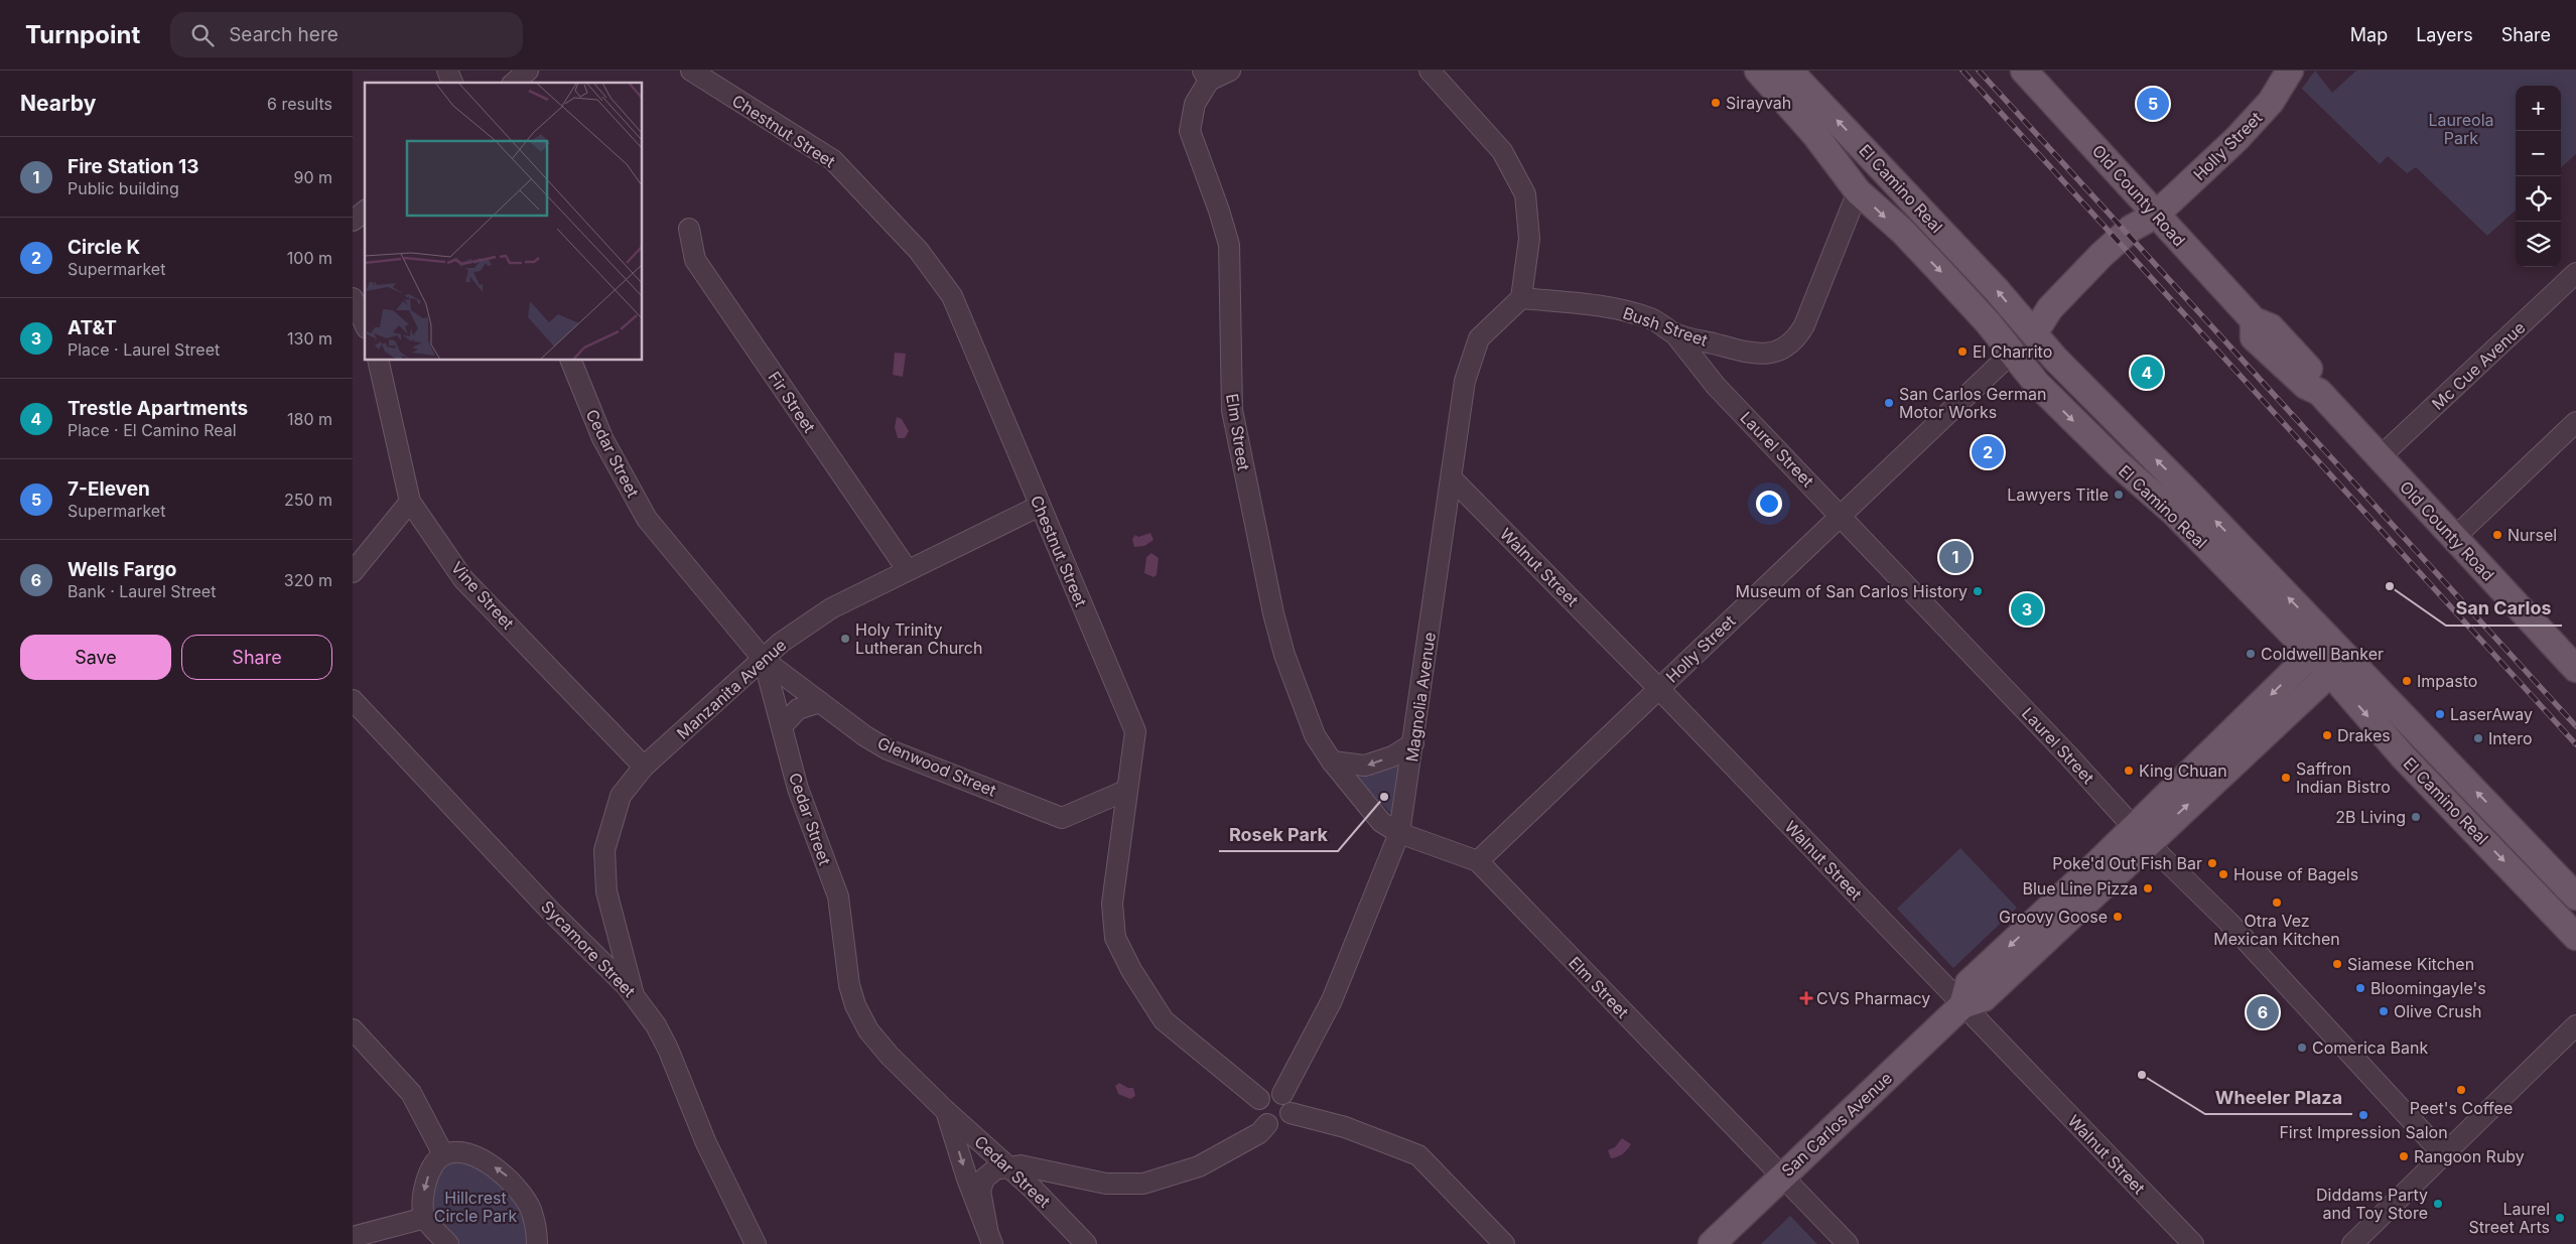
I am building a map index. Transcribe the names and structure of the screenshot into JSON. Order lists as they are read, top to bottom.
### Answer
{
  "streets": {
    "main road": [
      "Holly Street",
      "El Camino Real",
      "Old County Road",
      "San Carlos Avenue"
    ],
    "street": [
      "Chestnut Street",
      "Bush Street",
      "Mc Cue Avenue",
      "Fir Street",
      "Elm Street",
      "Laurel Street",
      "Cedar Street",
      "Walnut Street",
      "Vine Street",
      "Manzanita Avenue",
      "Magnolia Avenue",
      "Glenwood Street",
      "Sycamore Street"
    ]
  },
  "crossings": [
    ["Chestnut Street", "Manzanita Avenue"],
    ["Chestnut Street", "Magnolia Avenue"],
    ["Chestnut Street", "Glenwood Street"],
    ["Holly Street", "El Camino Real"],
    ["Holly Street", "Old County Road"],
    ["Holly Street", "Elm Street"],
    ["Holly Street", "Laurel Street"],
    ["Holly Street", "Walnut Street"],
    ["El Camino Real", "Bush Street"],
    ["El Camino Real", "San Carlos Avenue"],
    ["Old County Road", "Mc Cue Avenue"],
    ["Bush Street", "Laurel Street"],
    ["Bush Street", "Magnolia Avenue"],
    ["Fir Street", "Manzanita Avenue"],
    ["Elm Street", "Magnolia Avenue"],
    ["Elm Street", "San Carlos Avenue"],
    ["Laurel Street", "San Carlos Avenue"],
    ["Cedar Street", "Manzanita Avenue"],
    ["Cedar Street", "Glenwood Street"],
    ["Walnut Street", "Magnolia Avenue"],
    ["Walnut Street", "San Carlos Avenue"],
    ["Vine Street", "Manzanita Avenue"],
    ["Manzanita Avenue", "Glenwood Street"],
    ["Manzanita Avenue", "Sycamore Street"]
  ],
  "parks": ["Laureola Park", "Hillcrest Circle Park"],
  "places": {
    "other": [
      "Sirayvah",
      "El Charrito",
      "San Carlos German Motor Works",
      "Lawyers Title",
      "Nursel",
      "San Carlos",
      "Museum of San Carlos History",
      "Holy Trinity Lutheran Church",
      "Coldwell Banker",
      "Impasto",
      "LaserAway",
      "Drakes",
      "Intero",
      "King Chuan",
      "Saffron Indian Bistro",
      "Rosek Park",
      "2B Living",
      "Poke'd Out Fish Bar",
      "House of Bagels",
      "Blue Line Pizza",
      "Otra Vez Mexican Kitchen",
      "Groovy Goose",
      "Siamese Kitchen",
      "Bloomingayle's",
      "Olive Crush",
      "Comerica Bank",
      "Wheeler Plaza",
      "Peet's Coffee",
      "First Impression Salon",
      "Rangoon Ruby",
      "Diddams Party and Toy Store",
      "Laurel Street Arts"
    ],
    "health": ["CVS Pharmacy"]
  },
  "page": {
    "header": "Turnpoint",
    "search": "Search here",
    "nav": ["Map", "Layers", "Share"],
    "heading": ["Nearby", "6 results"],
    "map_buttons": ["+", "−"],
    "pins": [
      "5",
      "4",
      "2",
      "1",
      "3",
      "6"
    ],
    "list": [
      {
        "mark": "1",
        "name": "Fire Station 13",
        "note": "Public building",
        "value": "90 m"
      },
      {
        "mark": "2",
        "name": "Circle K",
        "note": "Supermarket",
        "value": "100 m"
      },
      {
        "mark": "3",
        "name": "AT&T",
        "note": "Place · Laurel Street",
        "value": "130 m"
      },
      {
        "mark": "4",
        "name": "Trestle Apartments",
        "note": "Place · El Camino Real",
        "value": "180 m"
      },
      {
        "mark": "5",
        "name": "7-Eleven",
        "note": "Supermarket",
        "value": "250 m"
      },
      {
        "mark": "6",
        "name": "Wells Fargo",
        "note": "Bank · Laurel Street",
        "value": "320 m"
      }
    ],
    "buttons": ["Save", "Share"]
  }
}
